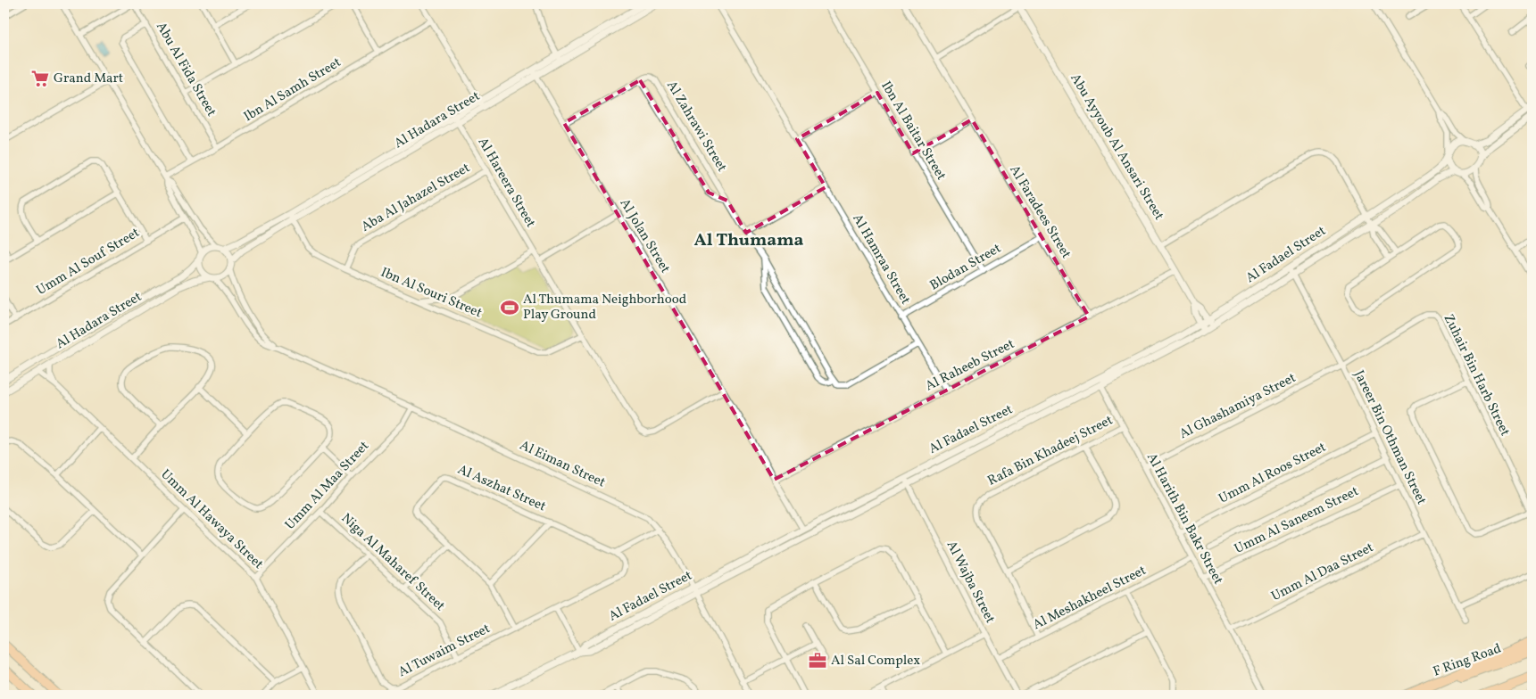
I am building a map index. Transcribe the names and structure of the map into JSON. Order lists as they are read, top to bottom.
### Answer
{
  "streets": {
    "highway": ["F Ring Road"],
    "street": [
      "Abu Al Fida Street",
      "Ibn Al Samh Street",
      "Al Hadara Street",
      "Al Zahrawi Street",
      "Ibn Al Baitar Street",
      "Abu Ayyoub Al Ansari Street",
      "Al Hareera Street",
      "Aba Al Jahazel Street",
      "Al Faradees Street",
      "Al Jolan Street",
      "Al Fadael Street",
      "Al Hamraa Street",
      "Umm Al Souf Street",
      "Blodan Street",
      "Ibn Al Souri Street",
      "Al Raheeb Street",
      "Zuhair Bin Harb Street",
      "Al Ghashamiya Street",
      "Jareer Bin Othman Street",
      "Rafa Bin Khadeej Street",
      "Al Eiman Street",
      "Umm Al Roos Street",
      "Umm Al Maa Street",
      "Al Aszhat Street",
      "Al Harith Bin Bakr Street",
      "Umm Al Hawaya Street",
      "Umm Al Saneem Street",
      "Niga Al Maharef Street",
      "Umm Al Daa Street",
      "Al Wajba Street",
      "Al Meshakheel Street",
      "Al Tuwaim Street"
    ]
  },
  "crossings": [
    ["Abu Al Fida Street", "Ibn Al Samh Street"],
    ["Al Hadara Street", "Al Hareera Street"],
    ["Al Hadara Street", "Al Jolan Street"],
    ["Al Hadara Street", "Ibn Al Souri Street"],
    ["Al Hadara Street", "Al Eiman Street"],
    ["Al Hadara Street", "Umm Al Hawaya Street"],
    ["Ibn Al Baitar Street", "Blodan Street"],
    ["Abu Ayyoub Al Ansari Street", "Al Fadael Street"],
    ["Abu Ayyoub Al Ansari Street", "Al Raheeb Street"],
    ["Al Hareera Street", "Aba Al Jahazel Street"],
    ["Al Hareera Street", "Al Jolan Street"],
    ["Al Hareera Street", "Ibn Al Souri Street"],
    ["Aba Al Jahazel Street", "Ibn Al Souri Street"],
    ["Al Faradees Street", "Blodan Street"],
    ["Al Faradees Street", "Al Raheeb Street"],
    ["Al Jolan Street", "Al Fadael Street"],
    ["Al Jolan Street", "Al Raheeb Street"],
    ["Al Fadael Street", "Jareer Bin Othman Street"],
    ["Al Fadael Street", "Al Eiman Street"],
    ["Al Fadael Street", "Al Wajba Street"],
    ["Al Hamraa Street", "Blodan Street"],
    ["Al Hamraa Street", "Al Raheeb Street"],
    ["Zuhair Bin Harb Street", "Al Ghashamiya Street"],
    ["Zuhair Bin Harb Street", "Jareer Bin Othman Street"],
    ["Al Ghashamiya Street", "Jareer Bin Othman Street"],
    ["Al Ghashamiya Street", "Al Harith Bin Bakr Street"],
    ["Jareer Bin Othman Street", "Umm Al Roos Street"],
    ["Jareer Bin Othman Street", "Umm Al Saneem Street"],
    ["Jareer Bin Othman Street", "Umm Al Daa Street"],
    ["Rafa Bin Khadeej Street", "Al Harith Bin Bakr Street"],
    ["Rafa Bin Khadeej Street", "Al Meshakheel Street"],
    ["Al Eiman Street", "Umm Al Maa Street"],
    ["Umm Al Roos Street", "Al Harith Bin Bakr Street"],
    ["Umm Al Maa Street", "Umm Al Hawaya Street"],
    ["Umm Al Maa Street", "Niga Al Maharef Street"],
    ["Al Aszhat Street", "Al Tuwaim Street"],
    ["Al Harith Bin Bakr Street", "Umm Al Saneem Street"],
    ["Al Harith Bin Bakr Street", "Umm Al Daa Street"],
    ["Al Harith Bin Bakr Street", "Al Meshakheel Street"],
    ["Niga Al Maharef Street", "Al Tuwaim Street"],
    ["Al Wajba Street", "Al Meshakheel Street"]
  ],
  "districts": ["Al Thumama"],
  "places": {
    "supermarket": ["Grand Mart"],
    "sports": ["Al Thumama Neighborhood Play Ground"],
    "office": ["Al Sal Complex"]
  }
}
